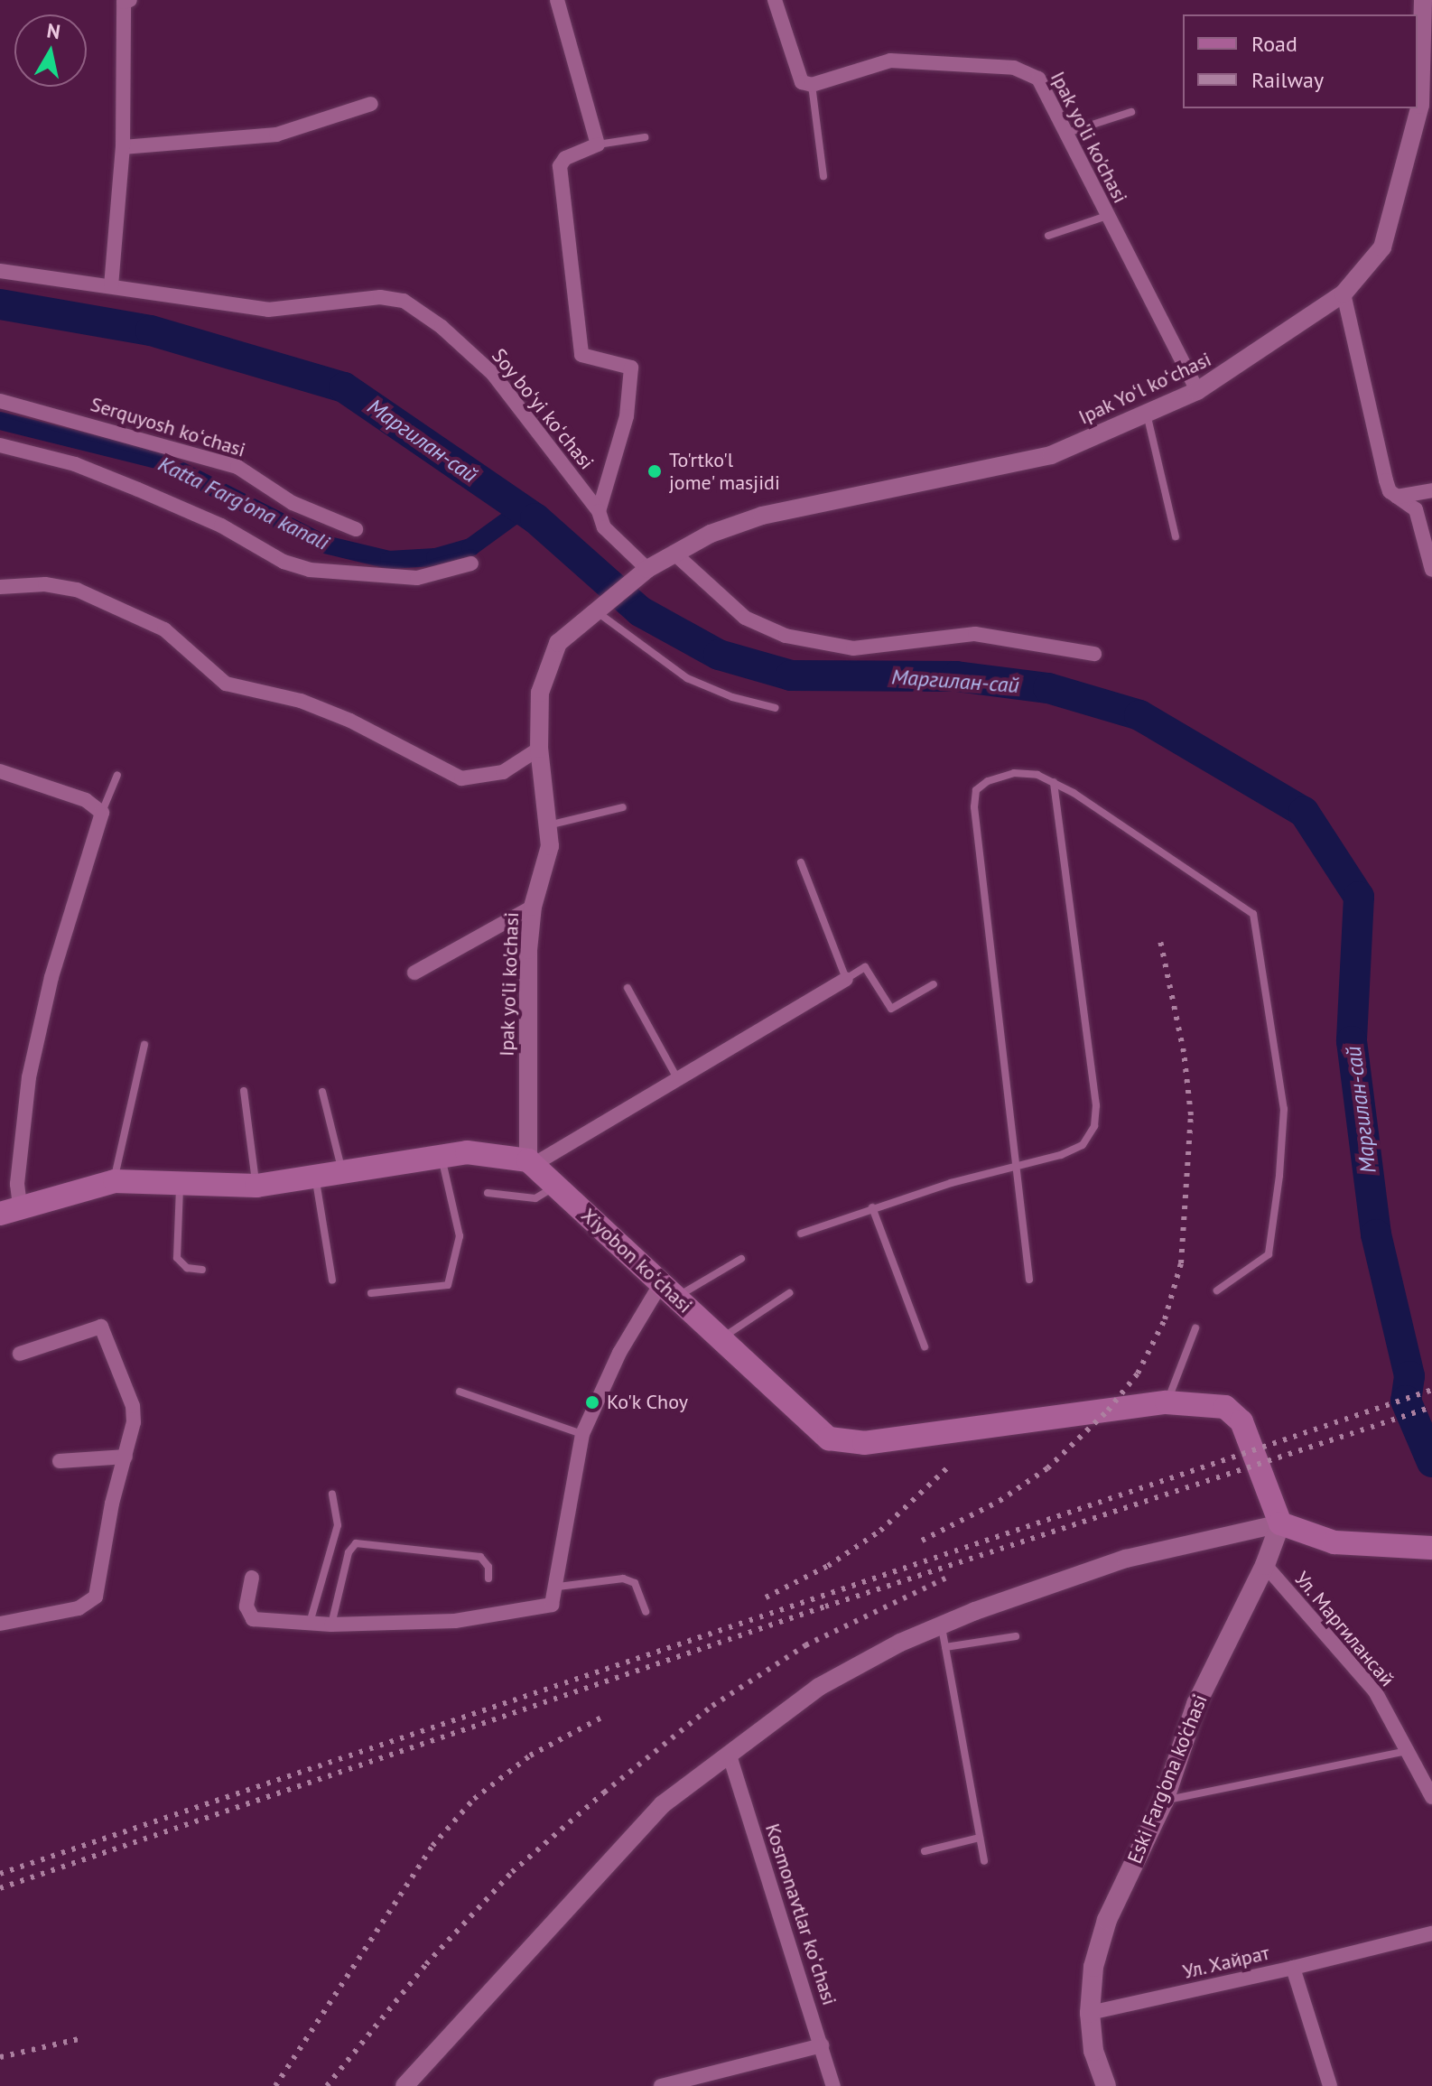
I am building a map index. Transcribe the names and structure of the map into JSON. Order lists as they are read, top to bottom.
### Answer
{
  "streets": {
    "main road": ["Xiyobon koʻchasi", "Eski Farg'ona ko'chasi"],
    "street": [
      "Ipak yo'li ko'chasi",
      "Ipak Yoʻl koʻchasi",
      "Soy boʻyi koʻchasi",
      "Serquyosh koʻchasi",
      "Ул. Маргилансай",
      "Kosmonavtlar koʻchasi",
      "Ул. Хайрат"
    ]
  },
  "crossings": [
    ["Ipak yo'li ko'chasi", "Ipak Yoʻl koʻchasi"],
    ["Ipak yo'li ko'chasi", "Xiyobon koʻchasi"],
    ["Ipak Yoʻl koʻchasi", "Soy boʻyi koʻchasi"],
    ["Xiyobon koʻchasi", "Eski Farg'ona ko'chasi"],
    ["Ул. Маргилансай", "Eski Farg'ona ko'chasi"],
    ["Eski Farg'ona ko'chasi", "Ул. Хайрат"]
  ],
  "water": ["Маргилан-сай", "Katta Farg'ona kanali"],
  "places": ["To'rtko'l jome' masjidi", "Ko'k Choy"],
  "legend": ["Road", "Railway"],
  "north": "top"
}
